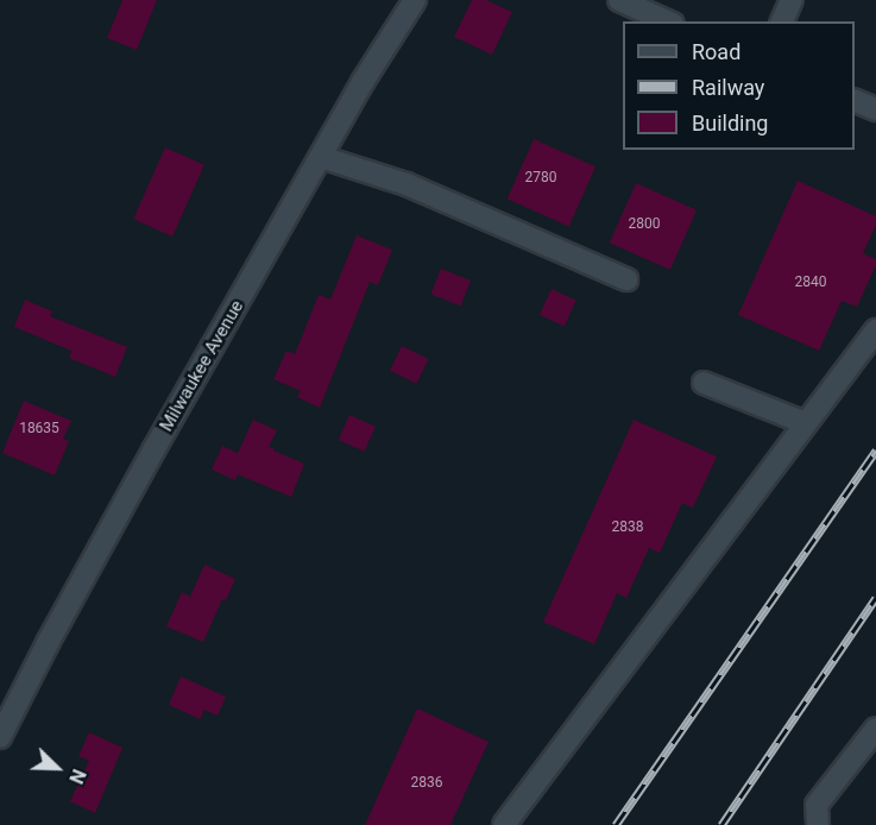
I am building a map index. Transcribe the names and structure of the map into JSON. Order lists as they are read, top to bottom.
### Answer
{
  "streets": {
    "street": ["Milwaukee Avenue"]
  },
  "house_numbers": [
    "2780",
    "2800",
    "2840",
    "18635",
    "2838",
    "2836"
  ],
  "legend": ["Road", "Railway", "Building"],
  "north": "bottom right"
}
